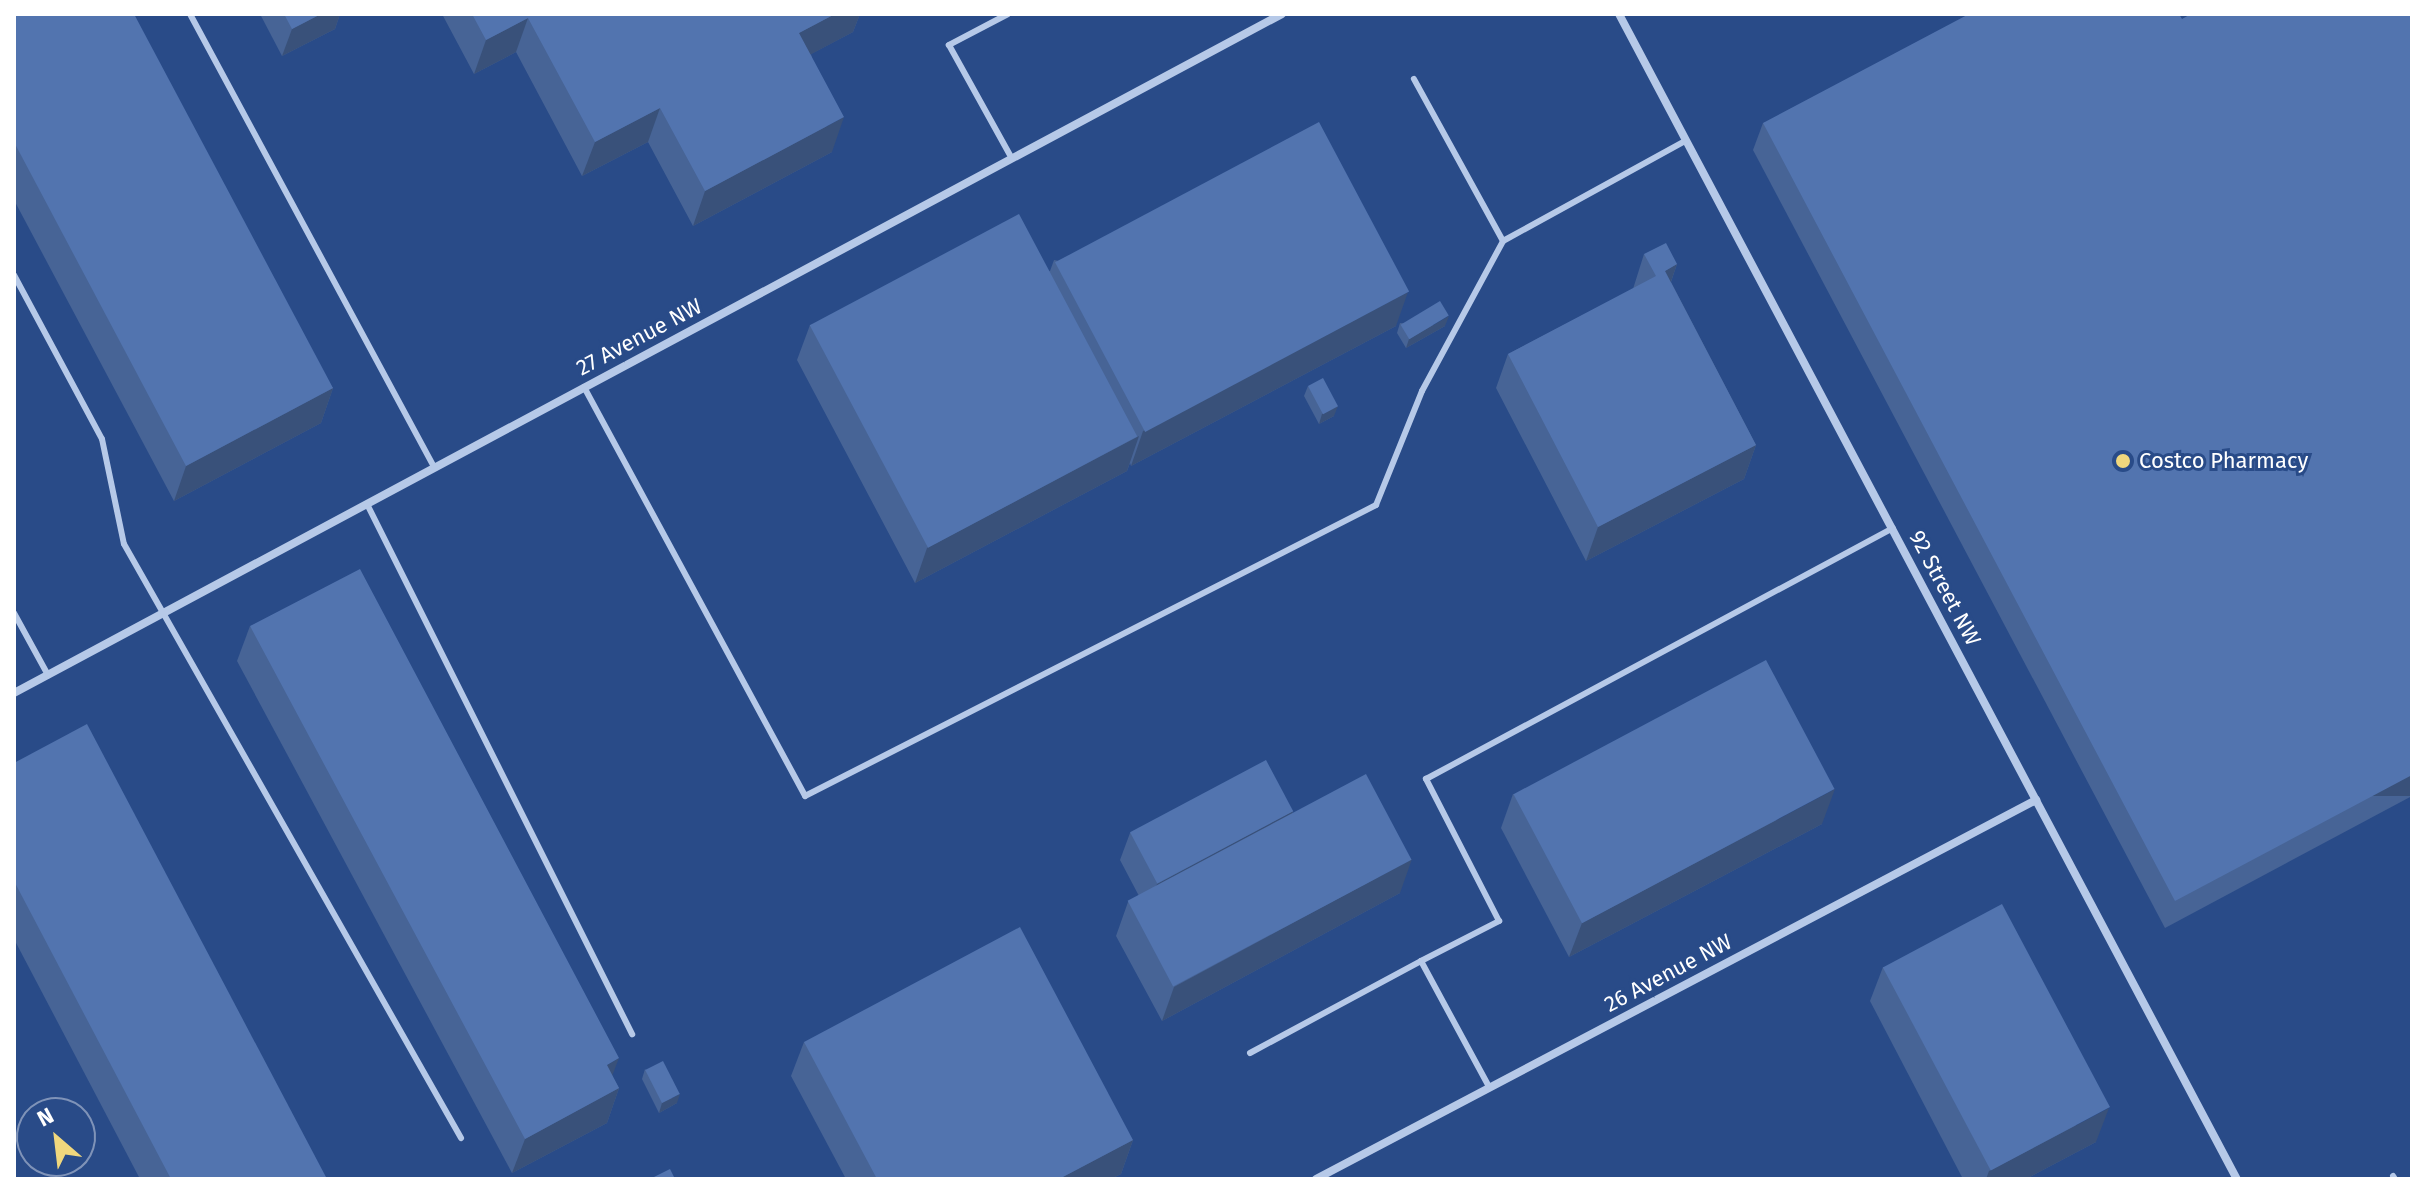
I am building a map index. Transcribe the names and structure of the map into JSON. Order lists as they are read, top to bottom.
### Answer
{
  "streets": {
    "street": ["27 Avenue NW", "92 Street NW", "26 Avenue NW"]
  },
  "crossings": [
    ["92 Street NW", "26 Avenue NW"]
  ],
  "places": ["Costco Pharmacy"],
  "north": "top left"
}
